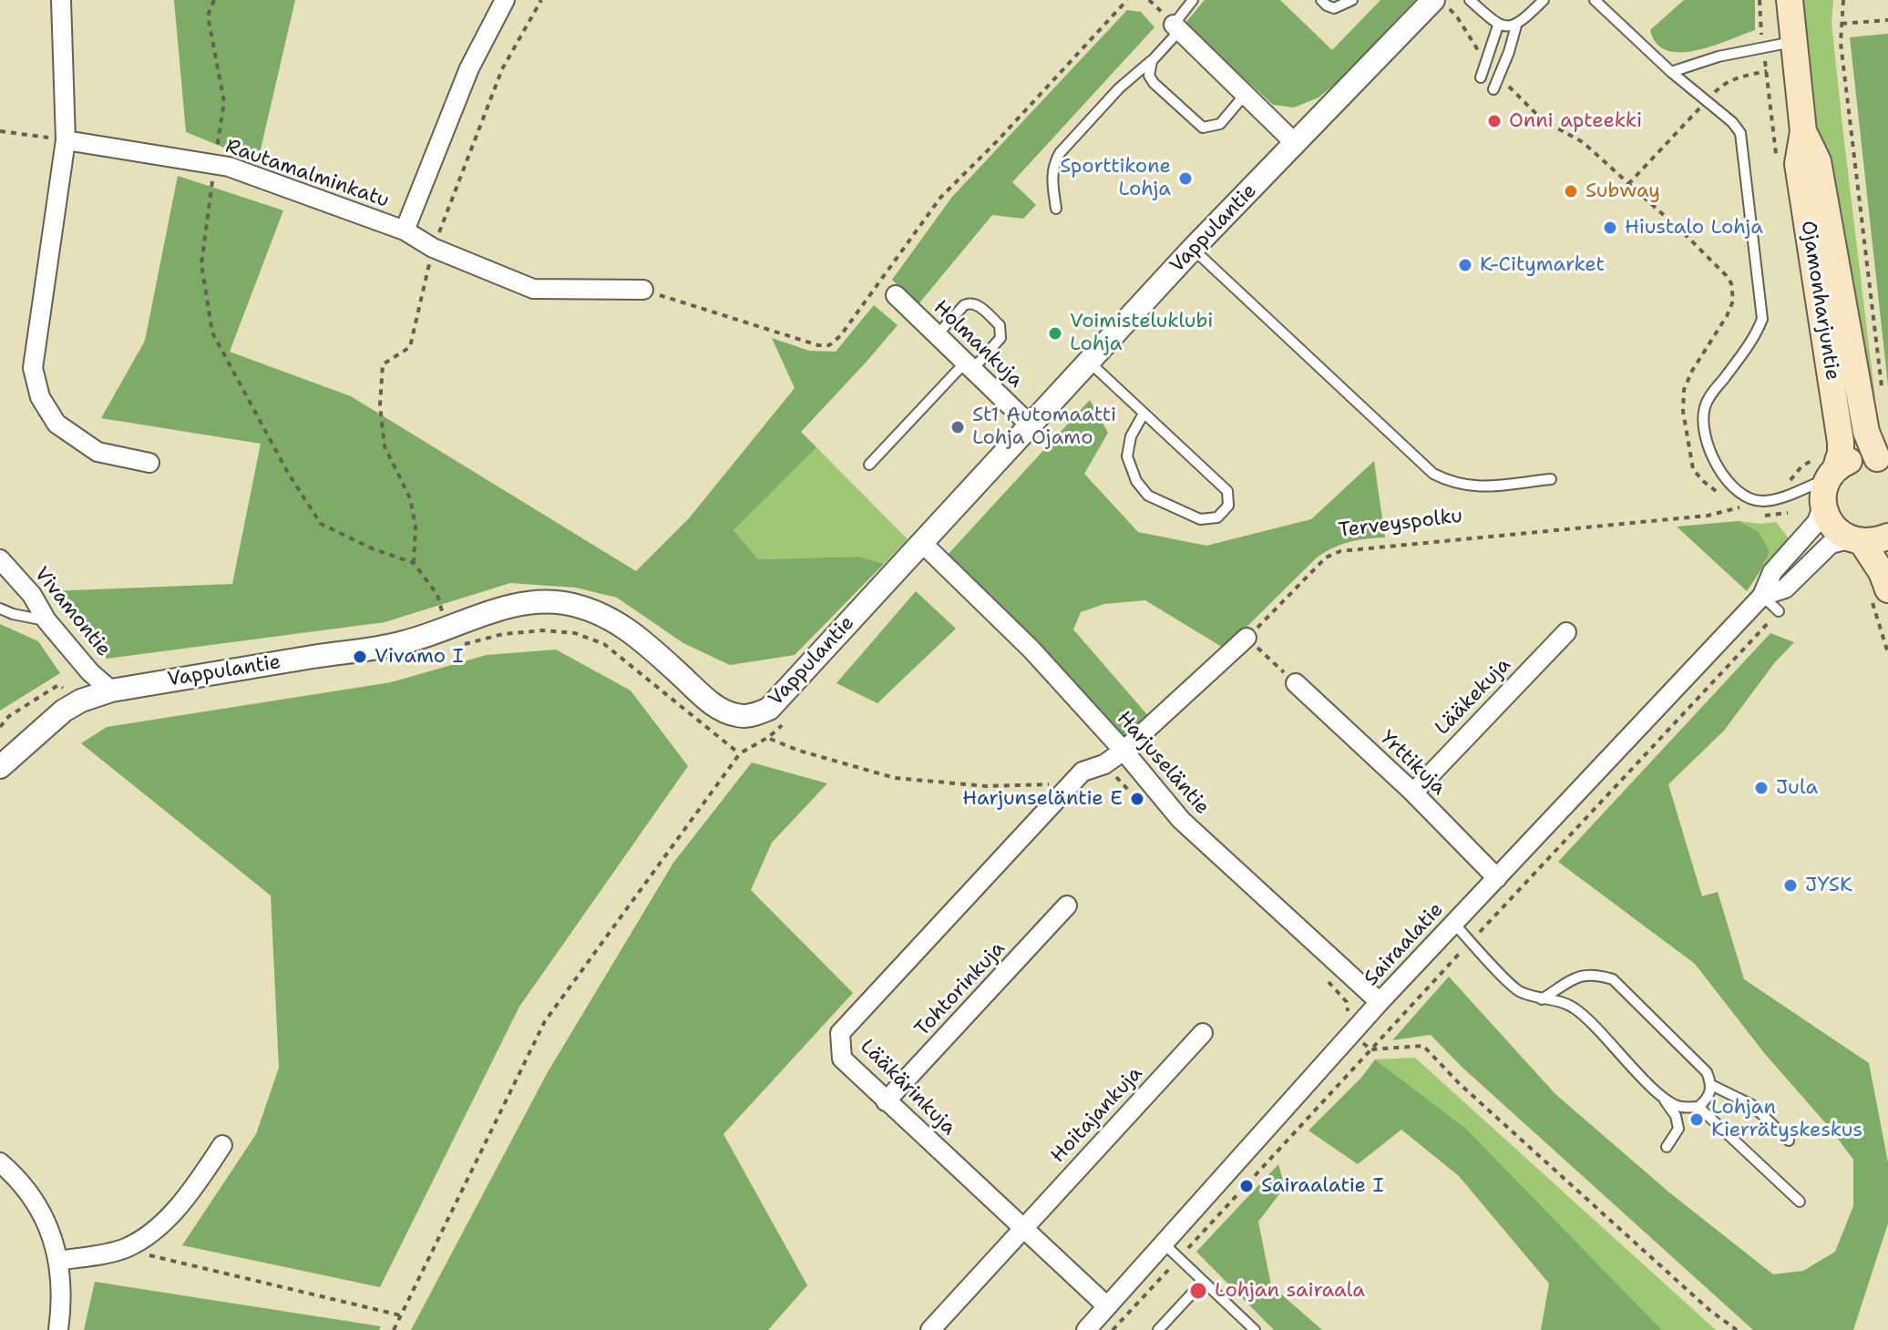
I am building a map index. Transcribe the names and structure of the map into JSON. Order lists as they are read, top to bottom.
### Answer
{
  "streets": {
    "main road": ["Ojamonharjuntie"],
    "street": [
      "Rautamalminkatu",
      "Vappulantie",
      "Holmankuja",
      "Vivamontie",
      "Lääkekuja",
      "Harjuseläntie",
      "Yrttikuja",
      "Sairaalatie",
      "Tohtorinkuja",
      "Lääkärinkuja",
      "Hoitajankuja"
    ],
    "path": ["Terveyspolku"]
  },
  "crossings": [
    ["Vappulantie", "Holmankuja"],
    ["Vappulantie", "Vivamontie"],
    ["Vappulantie", "Harjuseläntie"],
    ["Ojamonharjuntie", "Sairaalatie"],
    ["Lääkekuja", "Yrttikuja"],
    ["Harjuseläntie", "Sairaalatie"],
    ["Harjuseläntie", "Lääkärinkuja"],
    ["Yrttikuja", "Sairaalatie"],
    ["Sairaalatie", "Lääkärinkuja"],
    ["Tohtorinkuja", "Lääkärinkuja"],
    ["Lääkärinkuja", "Hoitajankuja"]
  ],
  "places": [
    "Onni apteekki",
    "Sporttikone Lohja",
    "Subway",
    "Hiustalo Lohja",
    "K-Citymarket",
    "Voimisteluklubi Lohja",
    "St1 Automaatti Lohja Ojamo",
    "Vivamo I",
    "Jula",
    "Harjunseläntie E",
    "JYSK",
    "Lohjan Kierrätyskeskus",
    "Sairaalatie I",
    "Lohjan sairaala"
  ]
}
